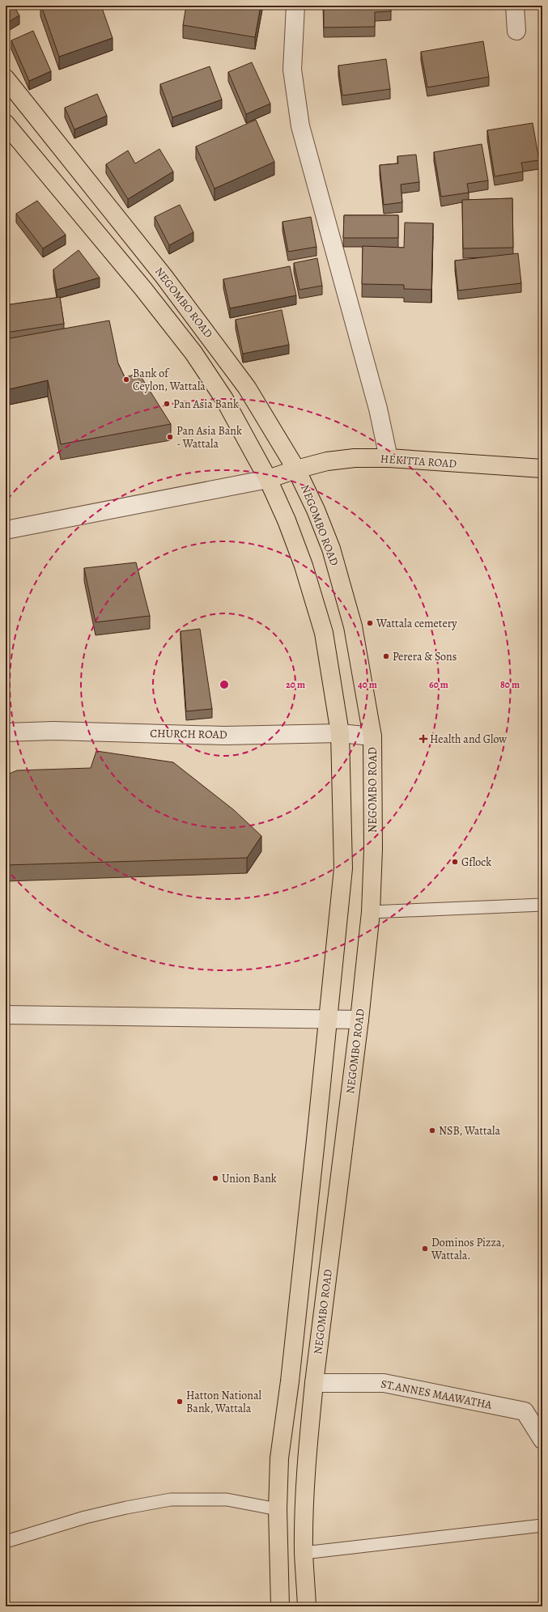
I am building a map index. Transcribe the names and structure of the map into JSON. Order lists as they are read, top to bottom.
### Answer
{
  "streets": {
    "main road": ["NEGOMBO ROAD", "HEKITTA ROAD"],
    "street": ["CHURCH ROAD", "ST.ANNES MAAWATHA"]
  },
  "crossings": [
    ["NEGOMBO ROAD", "HEKITTA ROAD"],
    ["NEGOMBO ROAD", "CHURCH ROAD"],
    ["NEGOMBO ROAD", "ST.ANNES MAAWATHA"]
  ],
  "places": {
    "other": [
      "Bank of Ceylon, Wattala",
      "Pan Asia Bank",
      "Pan Asia Bank - Wattala",
      "Wattala cemetery",
      "Perera & Sons",
      "Gflock",
      "NSB, Wattala",
      "Union Bank",
      "Dominos Pizza, Wattala.",
      "Hatton National Bank, Wattala"
    ],
    "health": ["Health and Glow"]
  },
  "rings": [
    "20 m",
    "40 m",
    "60 m",
    "80 m"
  ]
}
